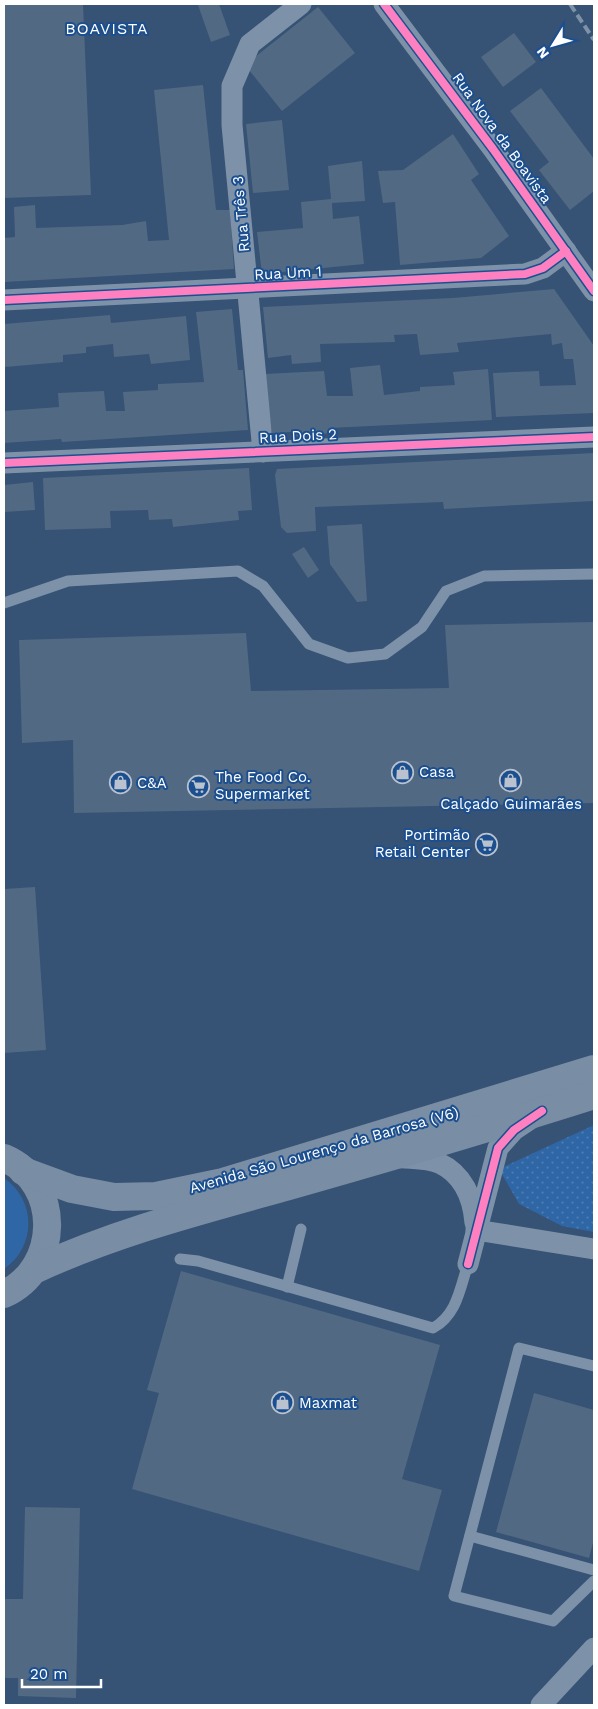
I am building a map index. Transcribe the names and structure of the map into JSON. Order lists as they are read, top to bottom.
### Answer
{
  "streets": {
    "main road": ["Avenida São Lourenço da Barrosa (V6)"],
    "street": [
      "Rua Nova da Boavista",
      "Rua Três 3",
      "Rua Um 1",
      "Rua Dois 2"
    ]
  },
  "crossings": [
    ["Rua Nova da Boavista", "Rua Um 1"],
    ["Rua Três 3", "Rua Um 1"],
    ["Rua Três 3", "Rua Dois 2"]
  ],
  "districts": ["BOAVISTA"],
  "places": {
    "shop": [
      "Casa",
      "Calçado Guimarães",
      "C&A",
      "Maxmat"
    ],
    "supermarket": ["The Food Co. Supermarket", "Portimão Retail Center"]
  },
  "scale_bar": "20 m",
  "north": "bottom left"
}
